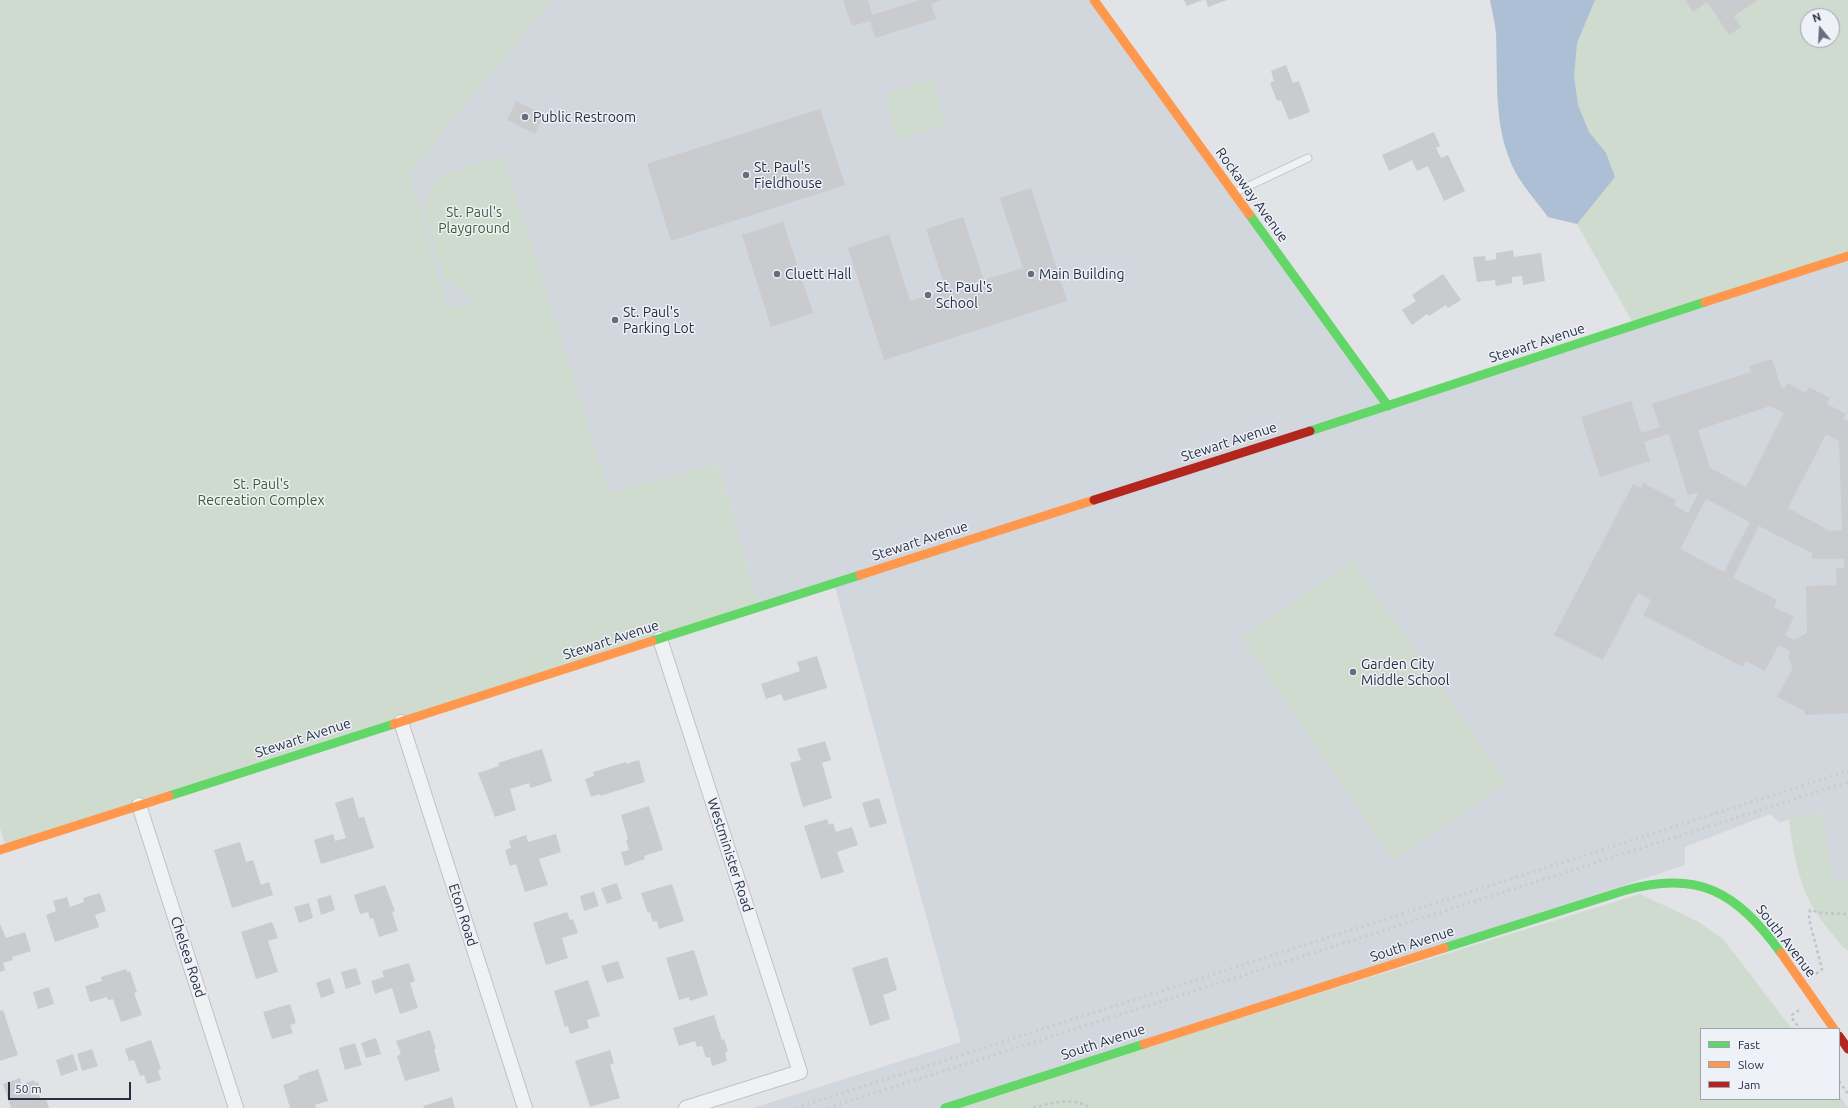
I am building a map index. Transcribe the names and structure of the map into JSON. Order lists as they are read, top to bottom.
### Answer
{
  "streets": {
    "main road": ["Rockaway Avenue", "Stewart Avenue", "South Avenue"],
    "street": ["Westminister Road", "Eton Road", "Chelsea Road"]
  },
  "crossings": [
    ["Rockaway Avenue", "Stewart Avenue"],
    ["Stewart Avenue", "Westminister Road"],
    ["Stewart Avenue", "Eton Road"],
    ["Stewart Avenue", "Chelsea Road"]
  ],
  "parks": ["St. Paul's Playground", "St. Paul's Recreation Complex"],
  "places": [
    "Public Restroom",
    "St. Paul's Fieldhouse",
    "Cluett Hall",
    "Main Building",
    "St. Paul's School",
    "St. Paul's Parking Lot",
    "Garden City Middle School"
  ],
  "legend": ["Fast", "Slow", "Jam"],
  "scale_bar": "50 m",
  "north": "top"
}
